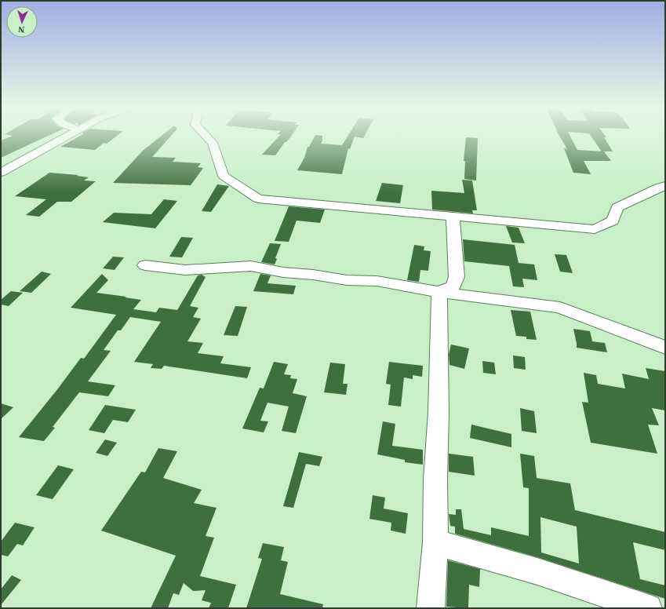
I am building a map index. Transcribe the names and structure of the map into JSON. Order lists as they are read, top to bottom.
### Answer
{
  "north": "bottom"
}
